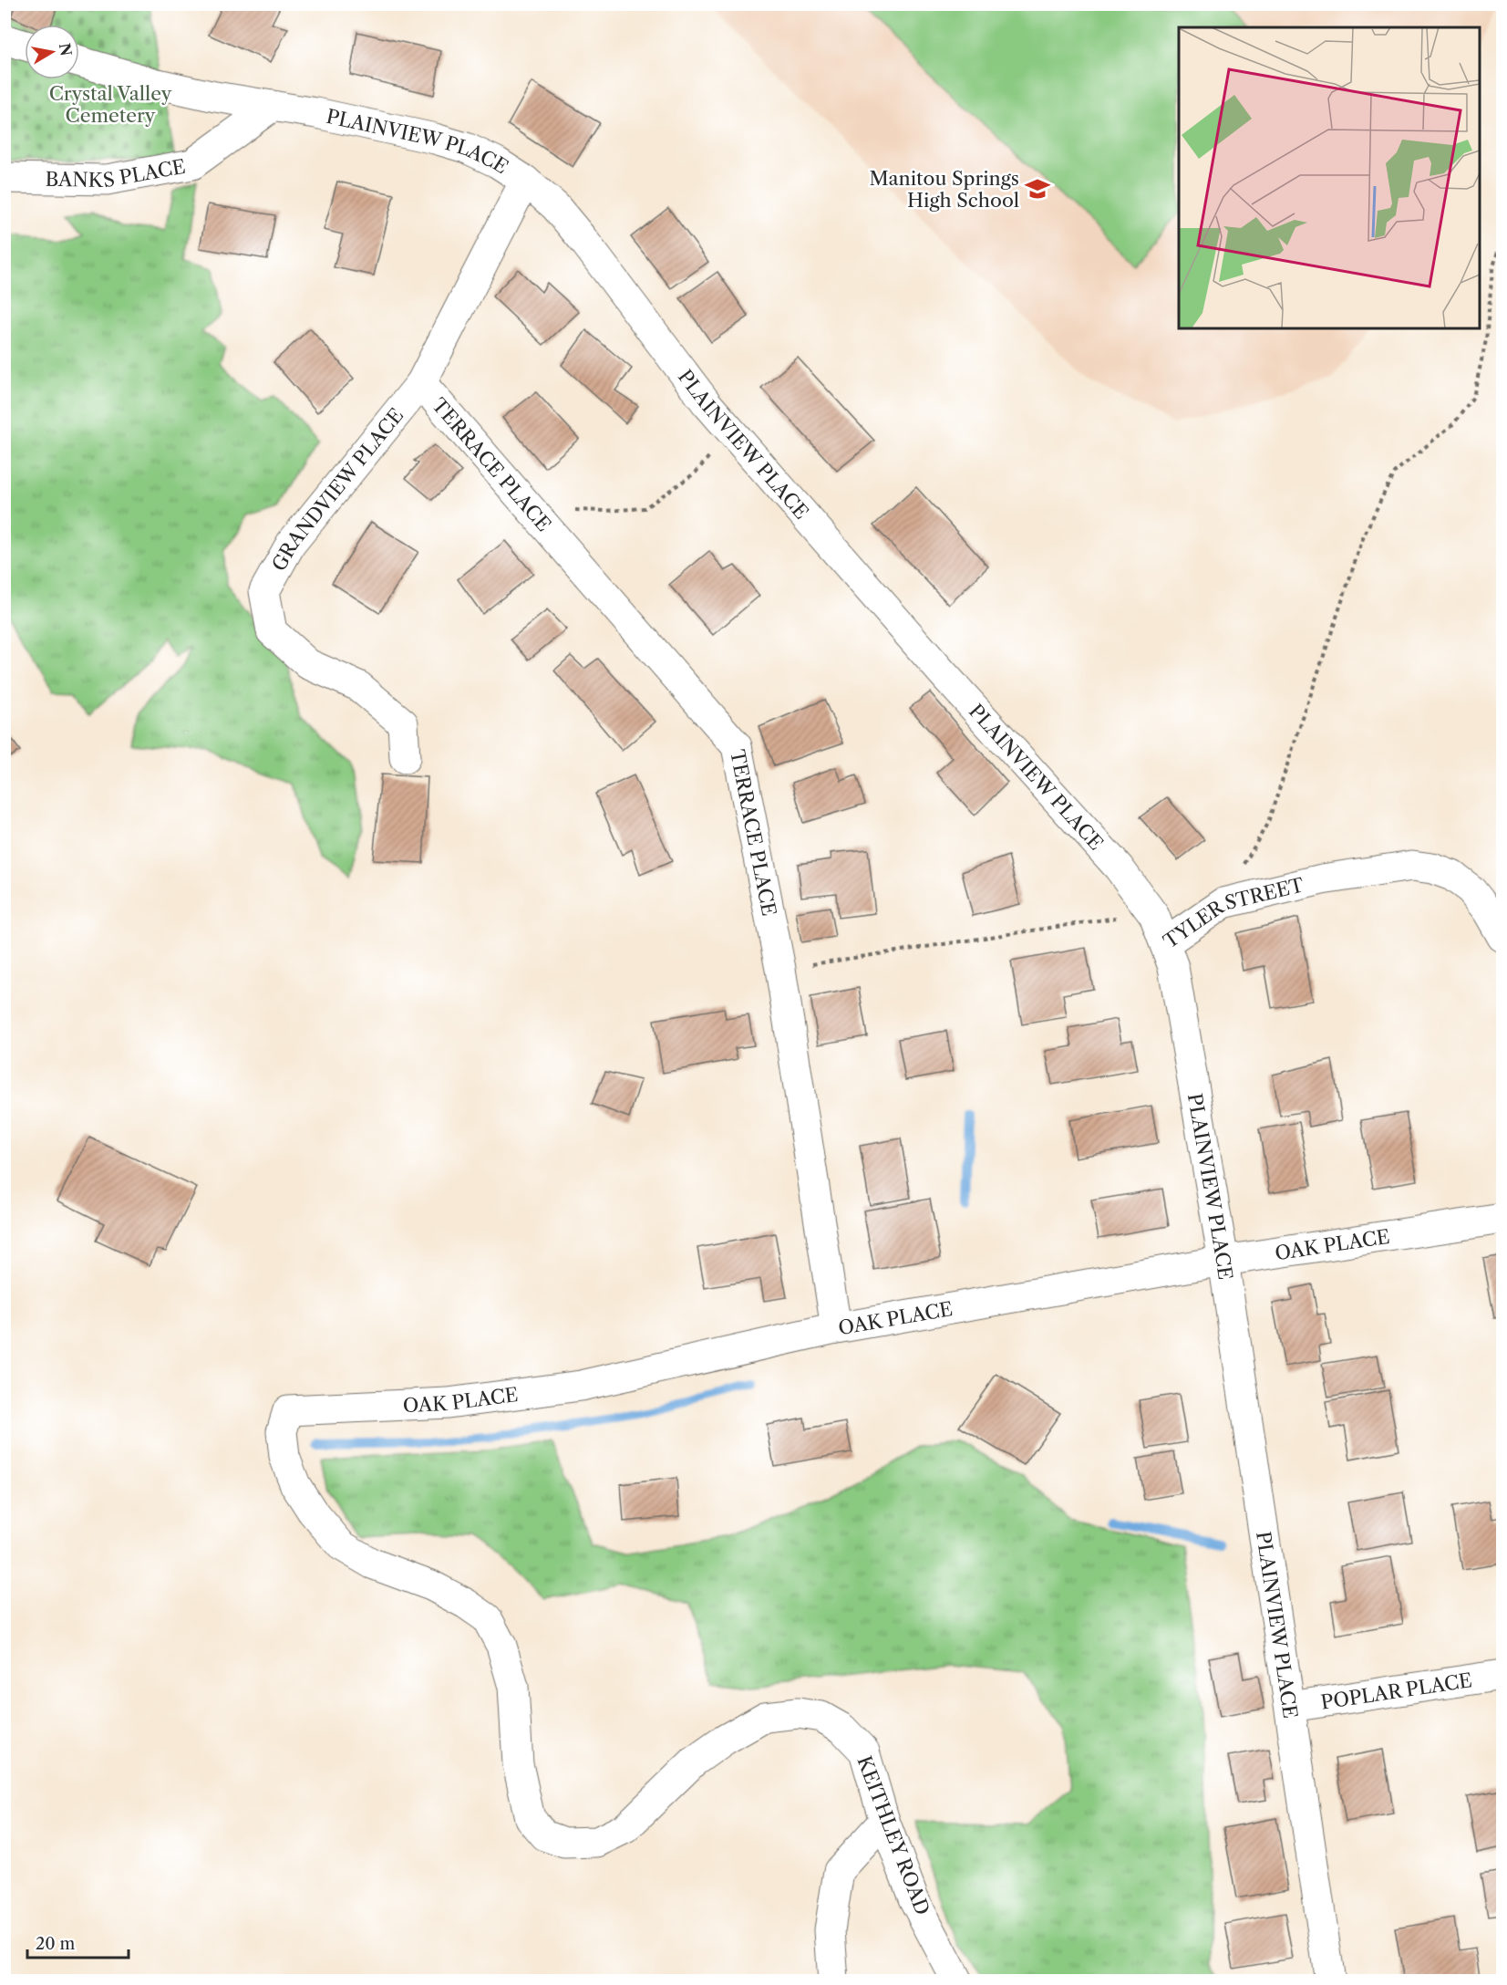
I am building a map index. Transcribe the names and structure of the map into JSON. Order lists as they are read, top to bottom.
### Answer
{
  "streets": {
    "street": [
      "PLAINVIEW PLACE",
      "BANKS PLACE",
      "TERRACE PLACE",
      "GRANDVIEW PLACE",
      "TYLER STREET",
      "OAK PLACE",
      "POPLAR PLACE",
      "KEITHLEY ROAD"
    ]
  },
  "crossings": [
    ["PLAINVIEW PLACE", "BANKS PLACE"],
    ["PLAINVIEW PLACE", "GRANDVIEW PLACE"],
    ["PLAINVIEW PLACE", "TYLER STREET"],
    ["PLAINVIEW PLACE", "OAK PLACE"],
    ["PLAINVIEW PLACE", "POPLAR PLACE"],
    ["TERRACE PLACE", "GRANDVIEW PLACE"],
    ["TERRACE PLACE", "OAK PLACE"],
    ["OAK PLACE", "KEITHLEY ROAD"]
  ],
  "parks": ["Crystal Valley Cemetery"],
  "places": {
    "school or university": ["Manitou Springs High School"]
  },
  "scale_bar": "20 m",
  "north": "right"
}
